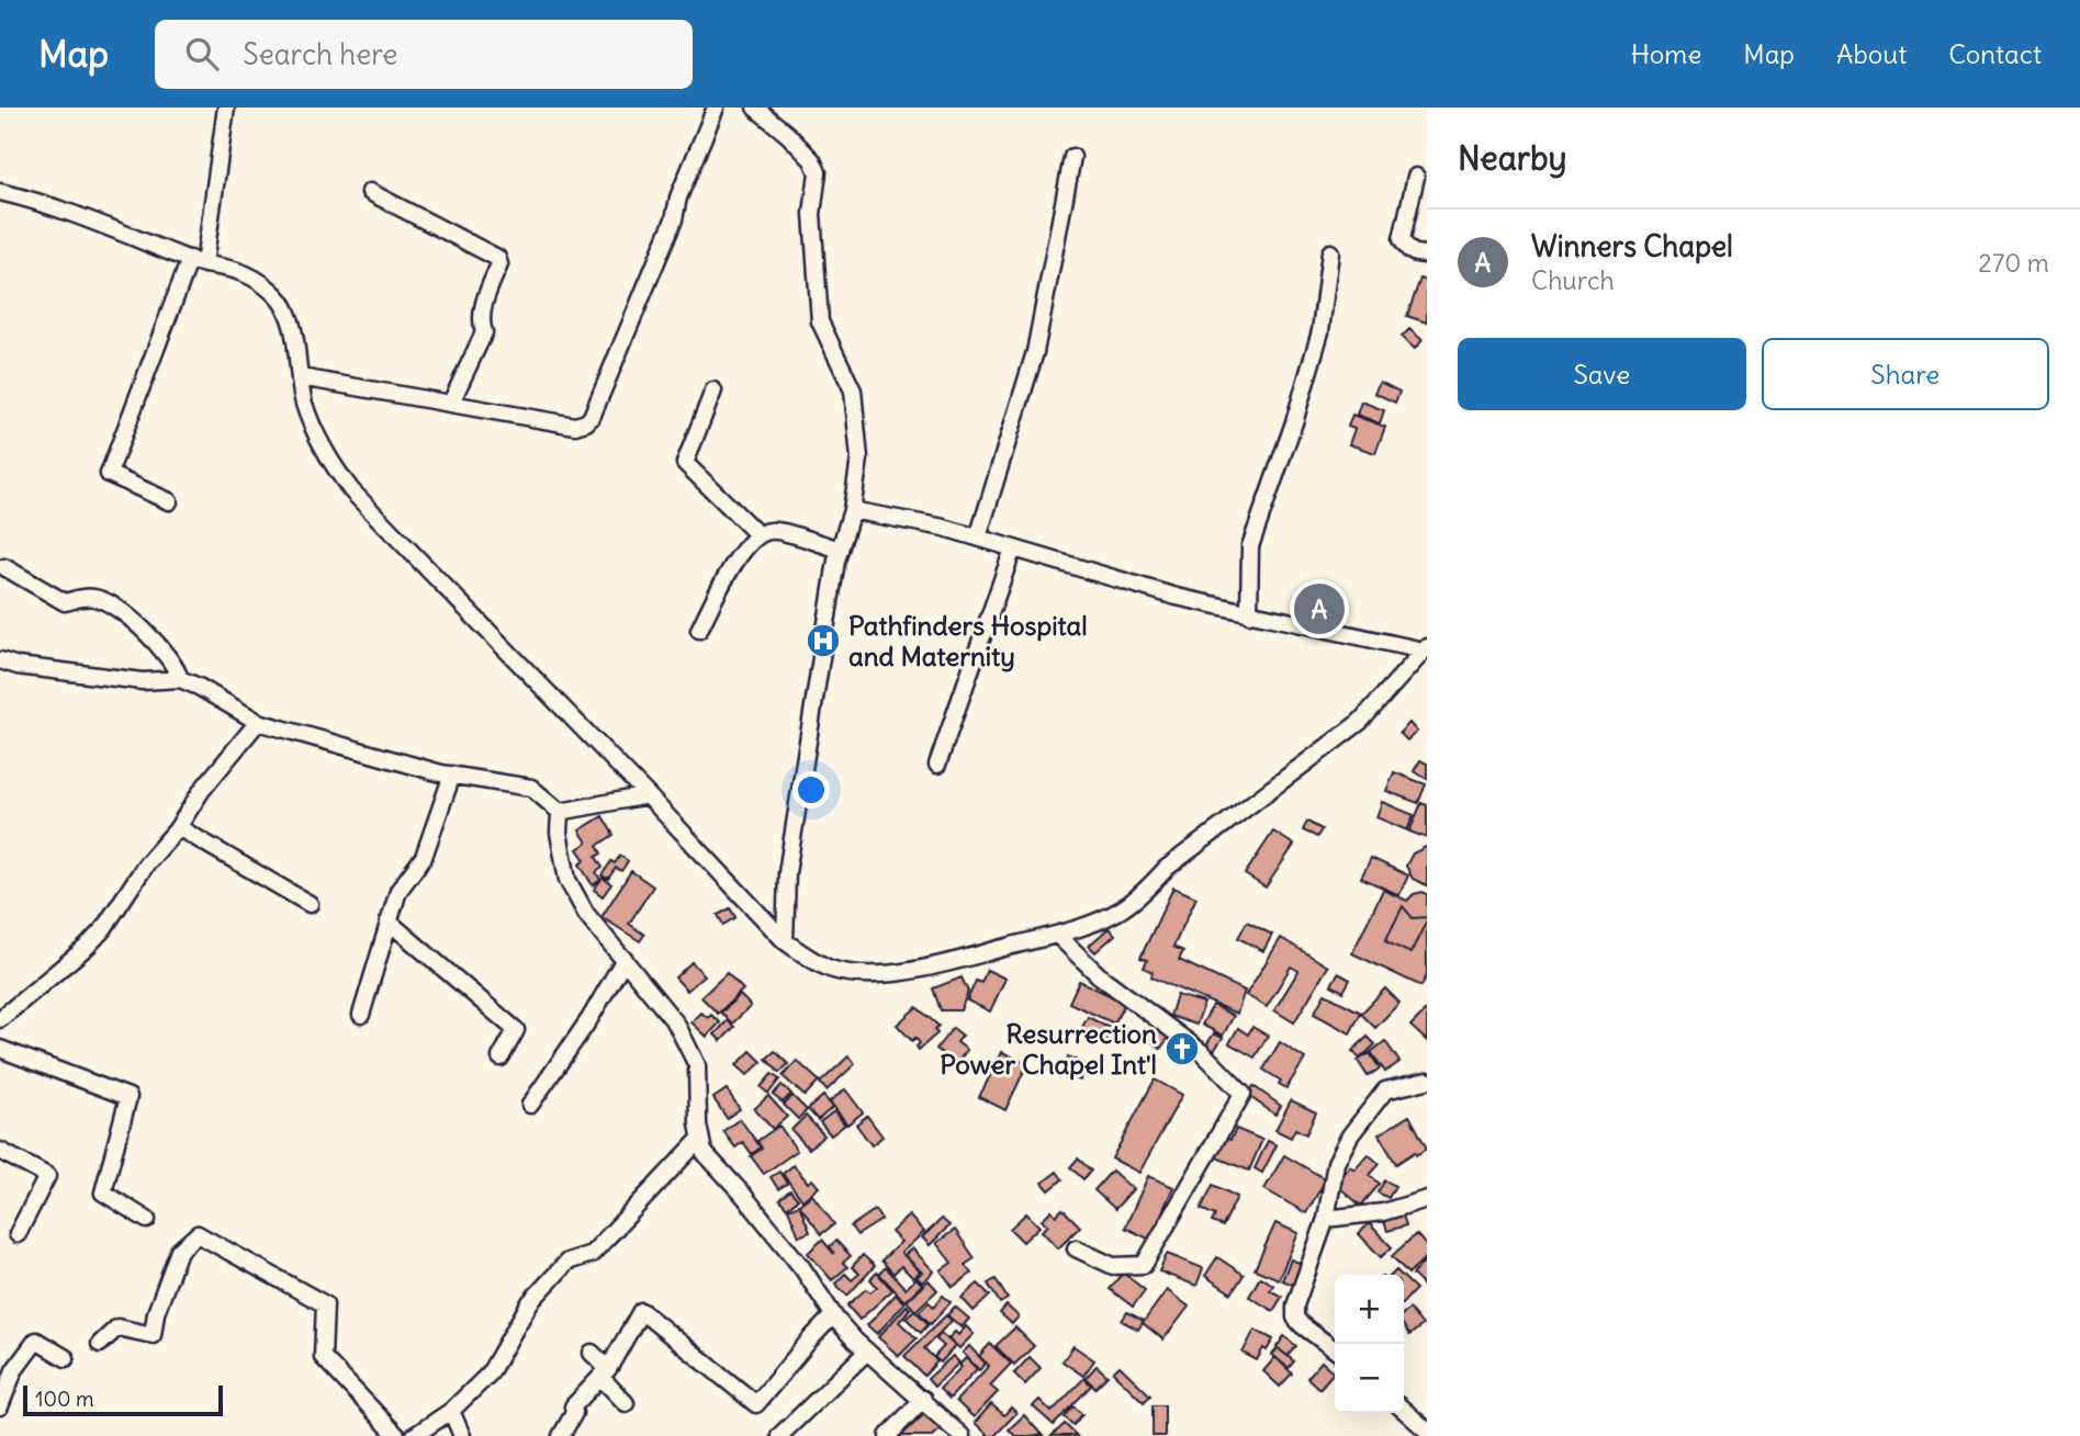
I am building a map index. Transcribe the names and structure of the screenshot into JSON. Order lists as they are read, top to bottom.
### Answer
{
  "places": {
    "hospital": ["Pathfinders Hospital and Maternity"],
    "church": ["Resurrection Power Chapel Int'l"]
  },
  "scale_bar": "100 m",
  "page": {
    "header": "Map",
    "search": "Search here",
    "nav": [
      "Home",
      "Map",
      "About",
      "Contact"
    ],
    "heading": "Nearby",
    "list": [
      {
        "mark": "A",
        "name": "Winners Chapel",
        "note": "Church",
        "value": "270 m"
      }
    ],
    "buttons": ["Save", "Share"],
    "pins": "A",
    "map_buttons": ["+", "−"],
    "scale": "100 m"
  }
}
